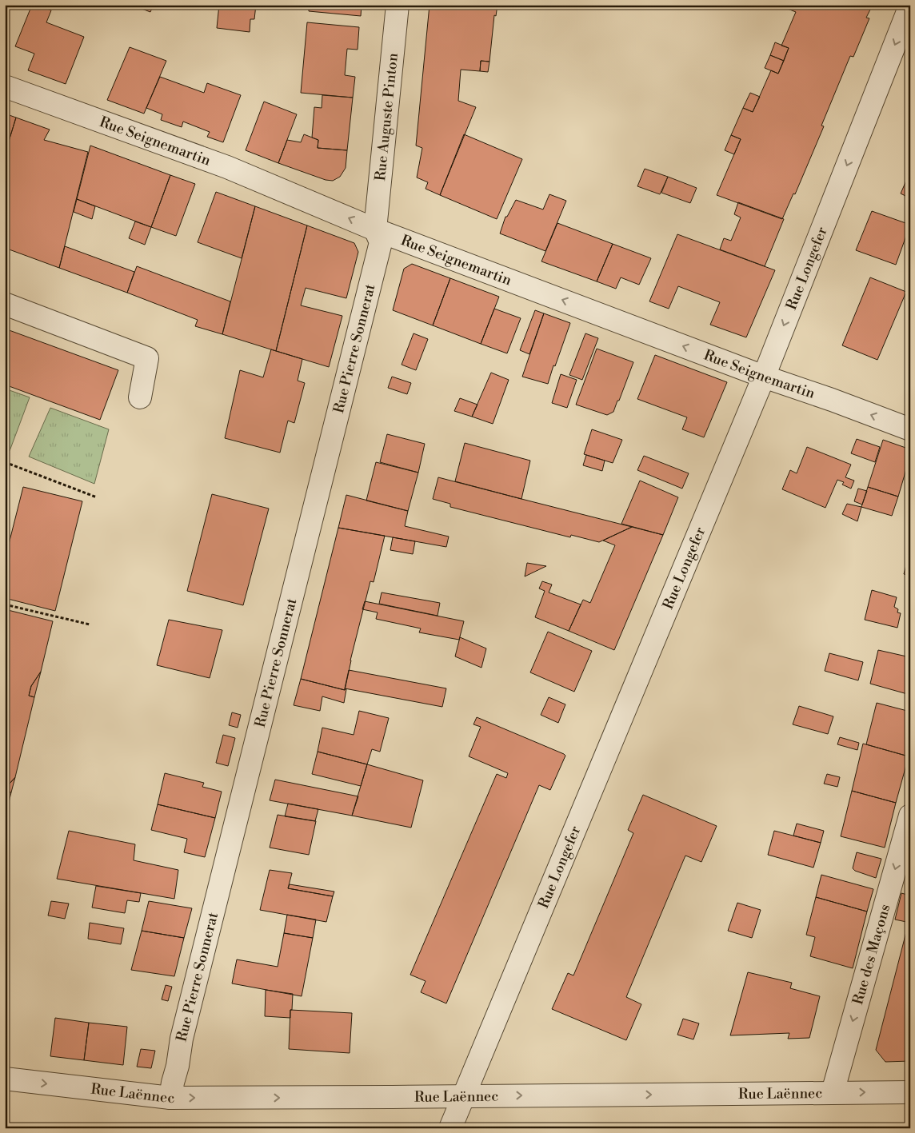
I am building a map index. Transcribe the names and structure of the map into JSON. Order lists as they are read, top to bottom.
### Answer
{
  "streets": {
    "street": [
      "Rue Auguste Pinton",
      "Rue Seignemartin",
      "Rue Longefer",
      "Rue Pierre Sonnerat",
      "Rue des Maçons",
      "Rue Laënnec"
    ]
  },
  "crossings": [
    ["Rue Auguste Pinton", "Rue Seignemartin"],
    ["Rue Auguste Pinton", "Rue Pierre Sonnerat"],
    ["Rue Seignemartin", "Rue Longefer"],
    ["Rue Seignemartin", "Rue Pierre Sonnerat"],
    ["Rue Longefer", "Rue Laënnec"],
    ["Rue Pierre Sonnerat", "Rue Laënnec"],
    ["Rue des Maçons", "Rue Laënnec"]
  ],
  "one_way": ["Rue Seignemartin", "Rue des Maçons", "Rue Laënnec"]
}
